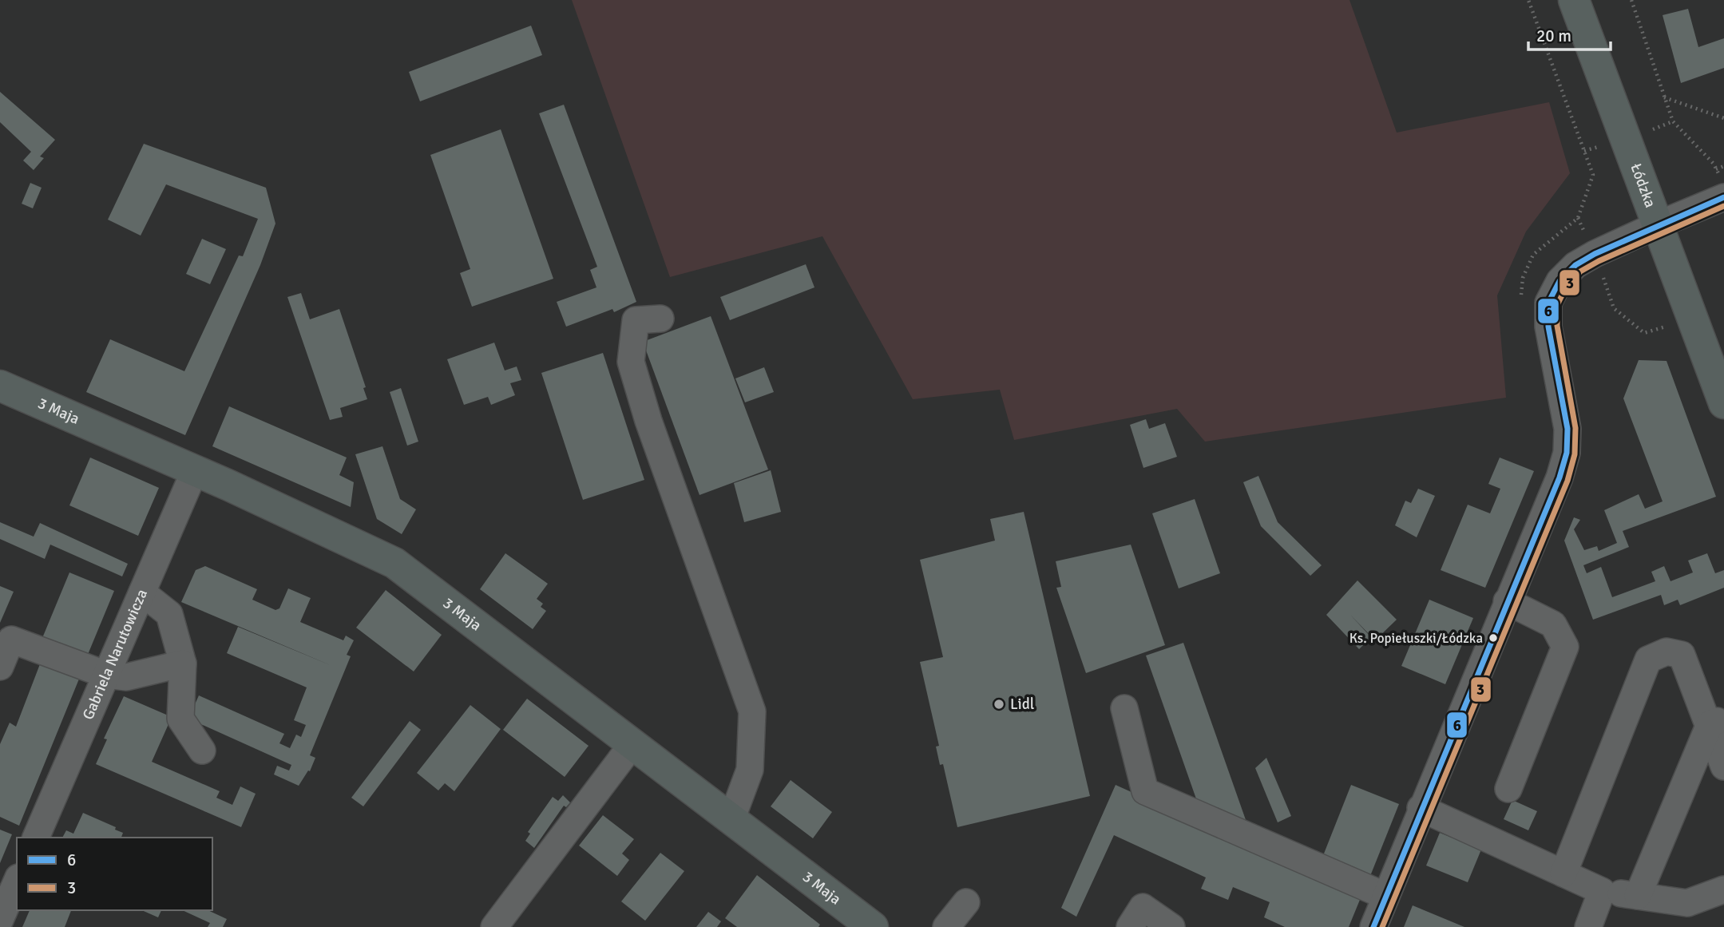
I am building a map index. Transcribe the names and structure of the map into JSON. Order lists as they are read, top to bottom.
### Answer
{
  "streets": {
    "main road": ["Łódzka", "3 Maja"],
    "street": ["Gabriela Narutowicza"]
  },
  "crossings": [
    ["3 Maja", "Gabriela Narutowicza"]
  ],
  "places": ["Ks. Popiełuszki/Łódzka", "Lidl"],
  "lines": ["transit line 6", "transit line 3"],
  "legend": ["6", "3"],
  "scale_bar": "20 m"
}
